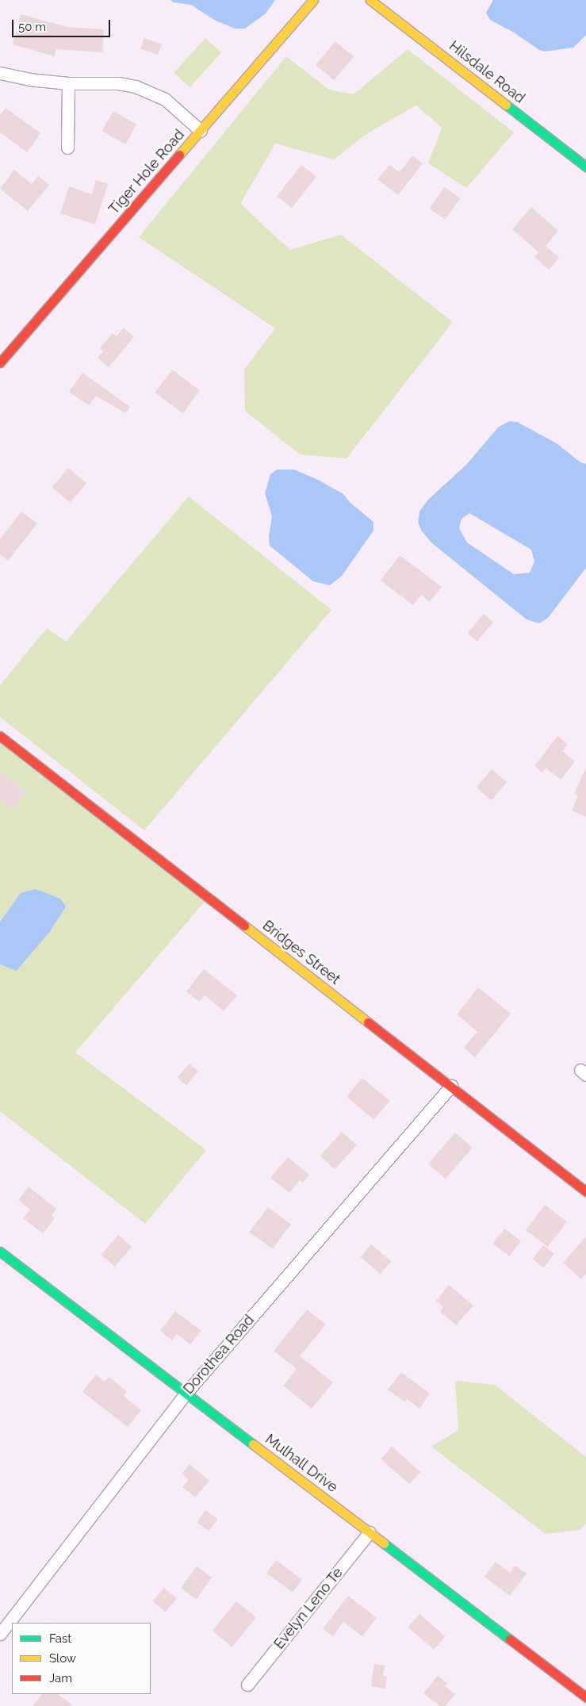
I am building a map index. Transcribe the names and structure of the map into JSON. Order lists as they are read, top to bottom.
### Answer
{
  "streets": {
    "street": [
      "Hilsdale Road",
      "Tiger Hole Road",
      "Bridges Street",
      "Dorothea Road",
      "Mulhall Drive",
      "Evelyn Leno Te"
    ]
  },
  "crossings": [
    ["Bridges Street", "Dorothea Road"],
    ["Dorothea Road", "Mulhall Drive"],
    ["Mulhall Drive", "Evelyn Leno Te"]
  ],
  "legend": ["Fast", "Slow", "Jam"],
  "scale_bar": "50 m"
}
